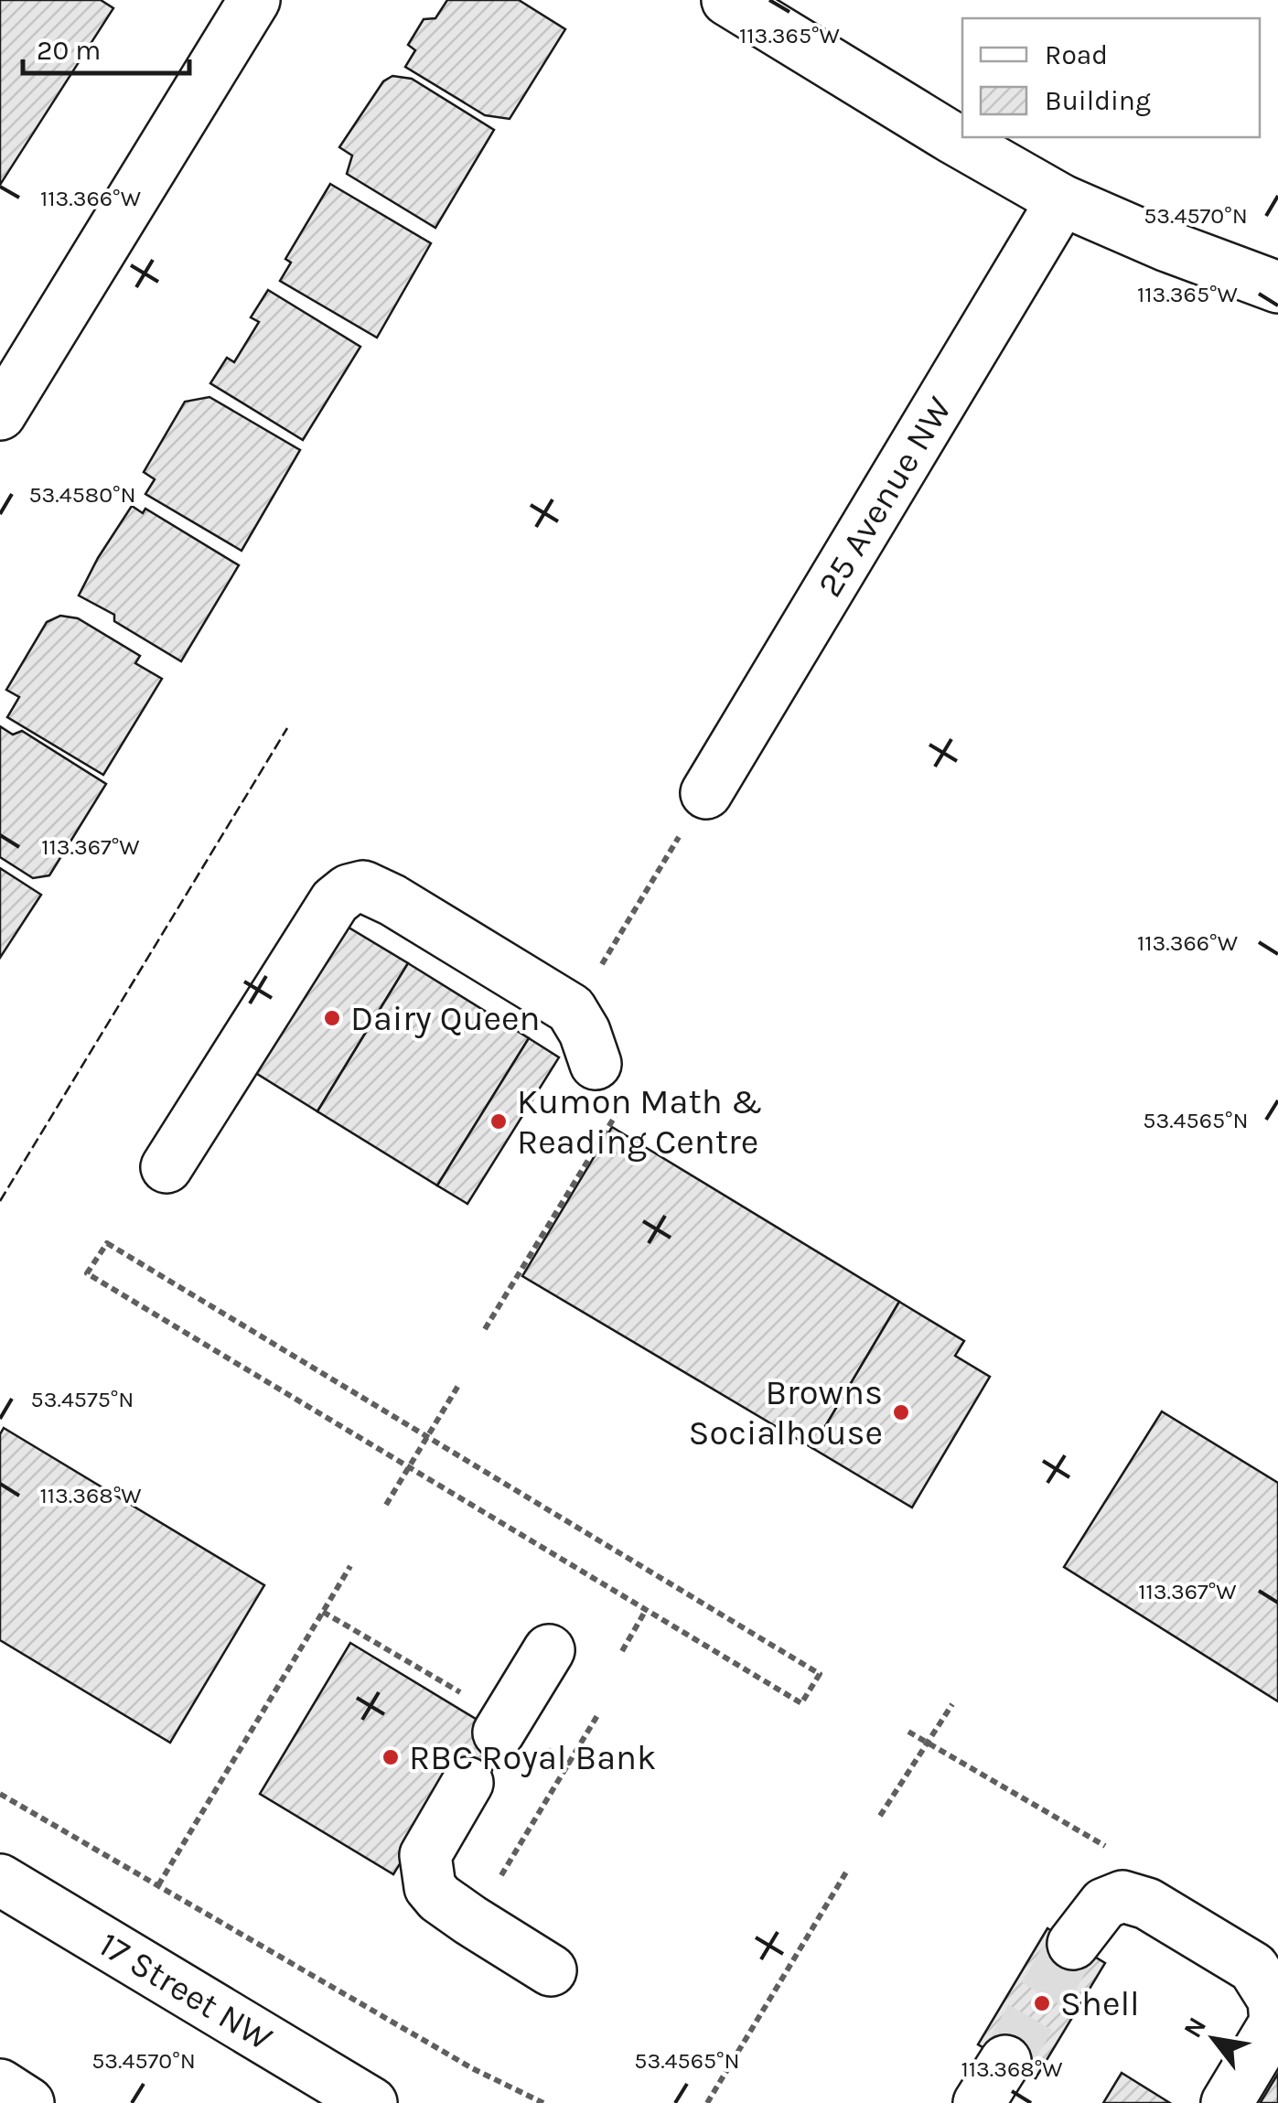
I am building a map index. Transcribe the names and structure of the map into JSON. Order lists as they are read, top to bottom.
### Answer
{
  "streets": {
    "street": ["25 Avenue NW", "17 Street NW"]
  },
  "places": [
    "Dairy Queen",
    "Kumon Math & Reading Centre",
    "Browns Socialhouse",
    "RBC Royal Bank",
    "Shell"
  ],
  "legend": ["Road", "Building"],
  "scale_bar": "20 m",
  "north": "top left",
  "coordinates": [
    "113.365°W",
    "113.366°W",
    "53.4570°N",
    "53.4580°N",
    "113.367°W",
    "53.4565°N",
    "53.4575°N",
    "113.368°W"
  ]
}
